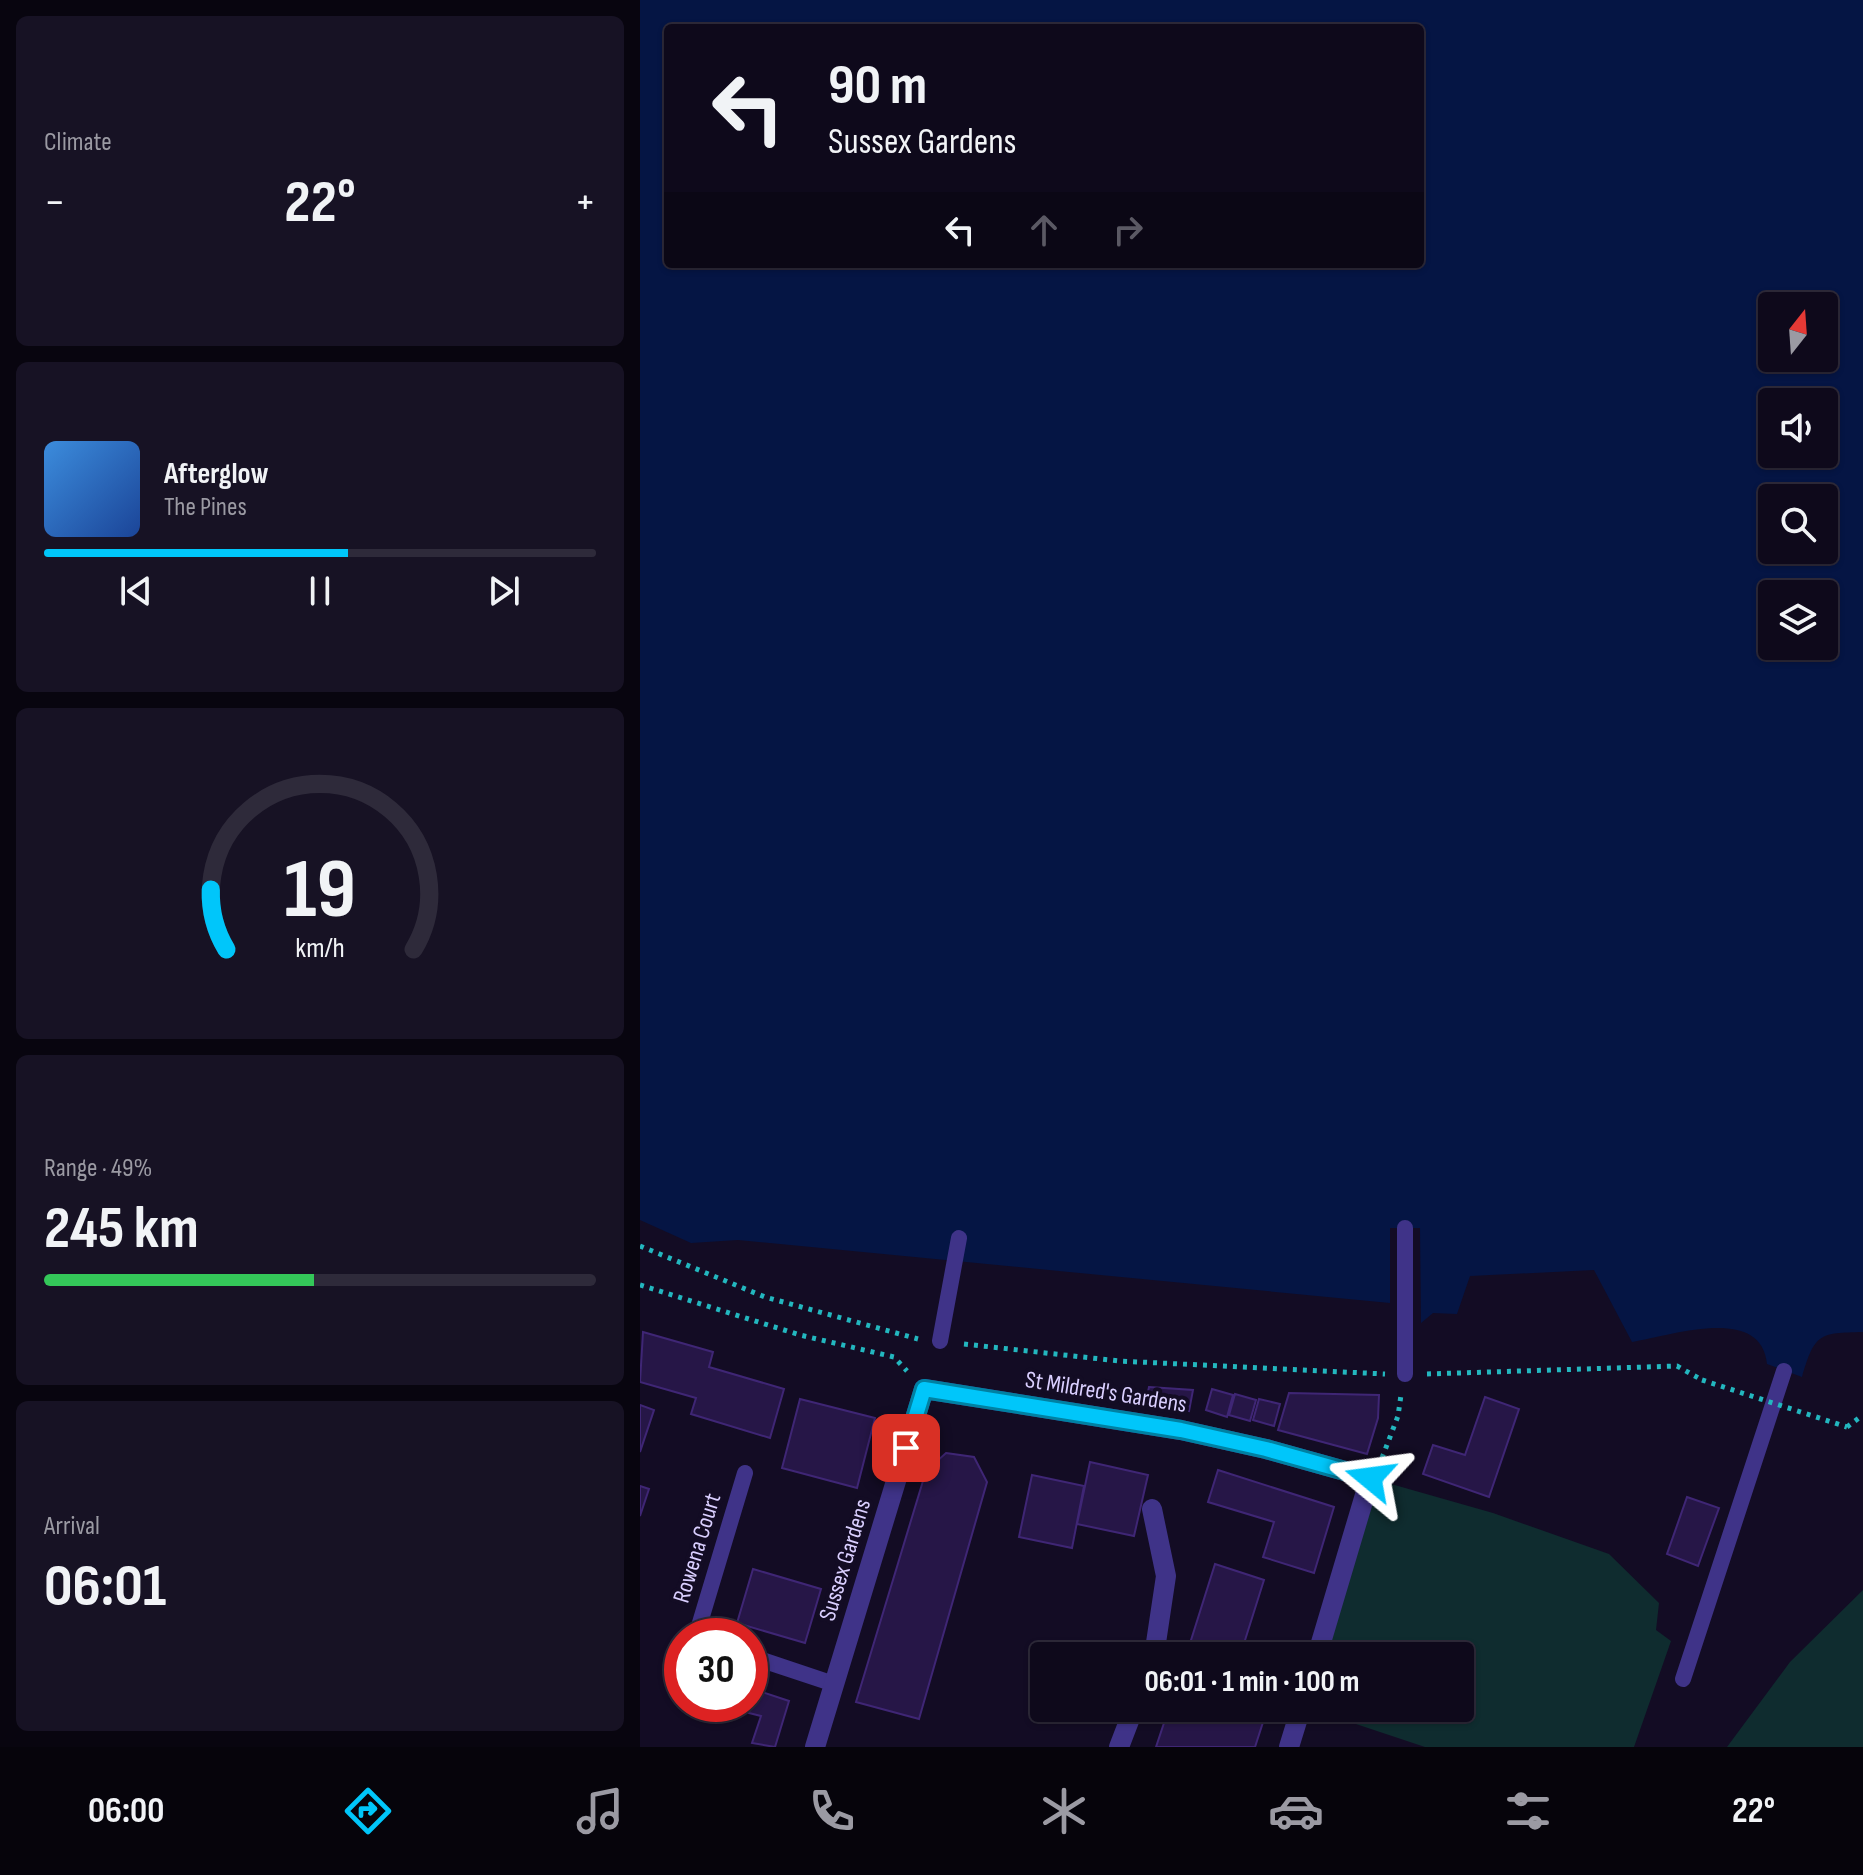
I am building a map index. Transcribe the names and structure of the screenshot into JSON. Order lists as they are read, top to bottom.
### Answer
{
  "streets": {
    "street": ["St Mildred's Gardens", "Sussex Gardens"],
    "lane": ["Rowena Court"]
  },
  "crossings": [
    ["St Mildred's Gardens", "Sussex Gardens"]
  ],
  "north": "top",
  "page": {
    "tile": [
      "Climate",
      ["Range · 49%", "245 km"],
      ["Arrival", "06:01"]
    ],
    "turn": ["90 m", "Sussex Gardens"],
    "heat": ["−", "22°", "+"],
    "song": ["Afterglow", "The Pines"],
    "limit": "30",
    "trip": "06:01 · 1 min · 100 m",
    "tabs": ["06:00", "22°"],
    "gauge": ["19", "km/h"]
  }
}
